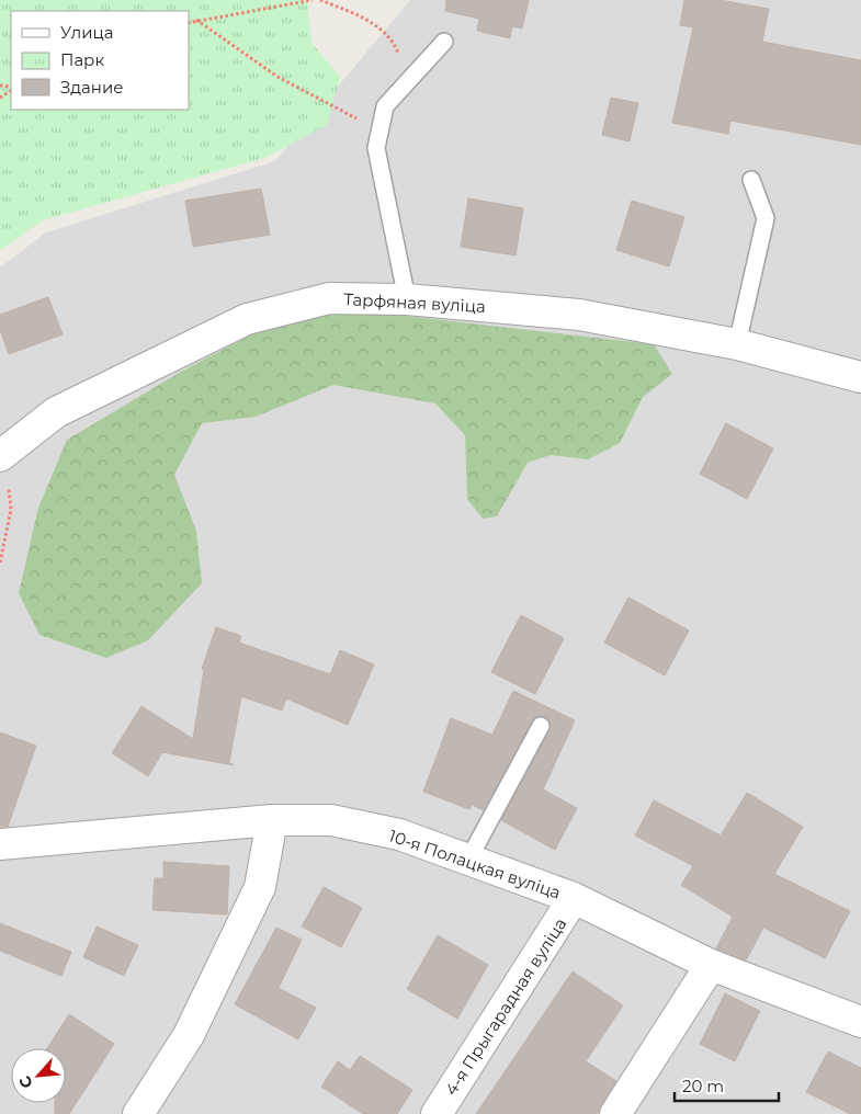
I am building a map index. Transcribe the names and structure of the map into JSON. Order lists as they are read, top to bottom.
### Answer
{
  "streets": {
    "street": ["Тарфяная вуліца", "10-я Полацкая вуліца", "4-я Прыгарадная вуліца"]
  },
  "crossings": [
    ["10-я Полацкая вуліца", "4-я Прыгарадная вуліца"]
  ],
  "legend": ["Улица", "Парк", "Здание"],
  "scale_bar": "20 m",
  "north": "bottom left"
}
